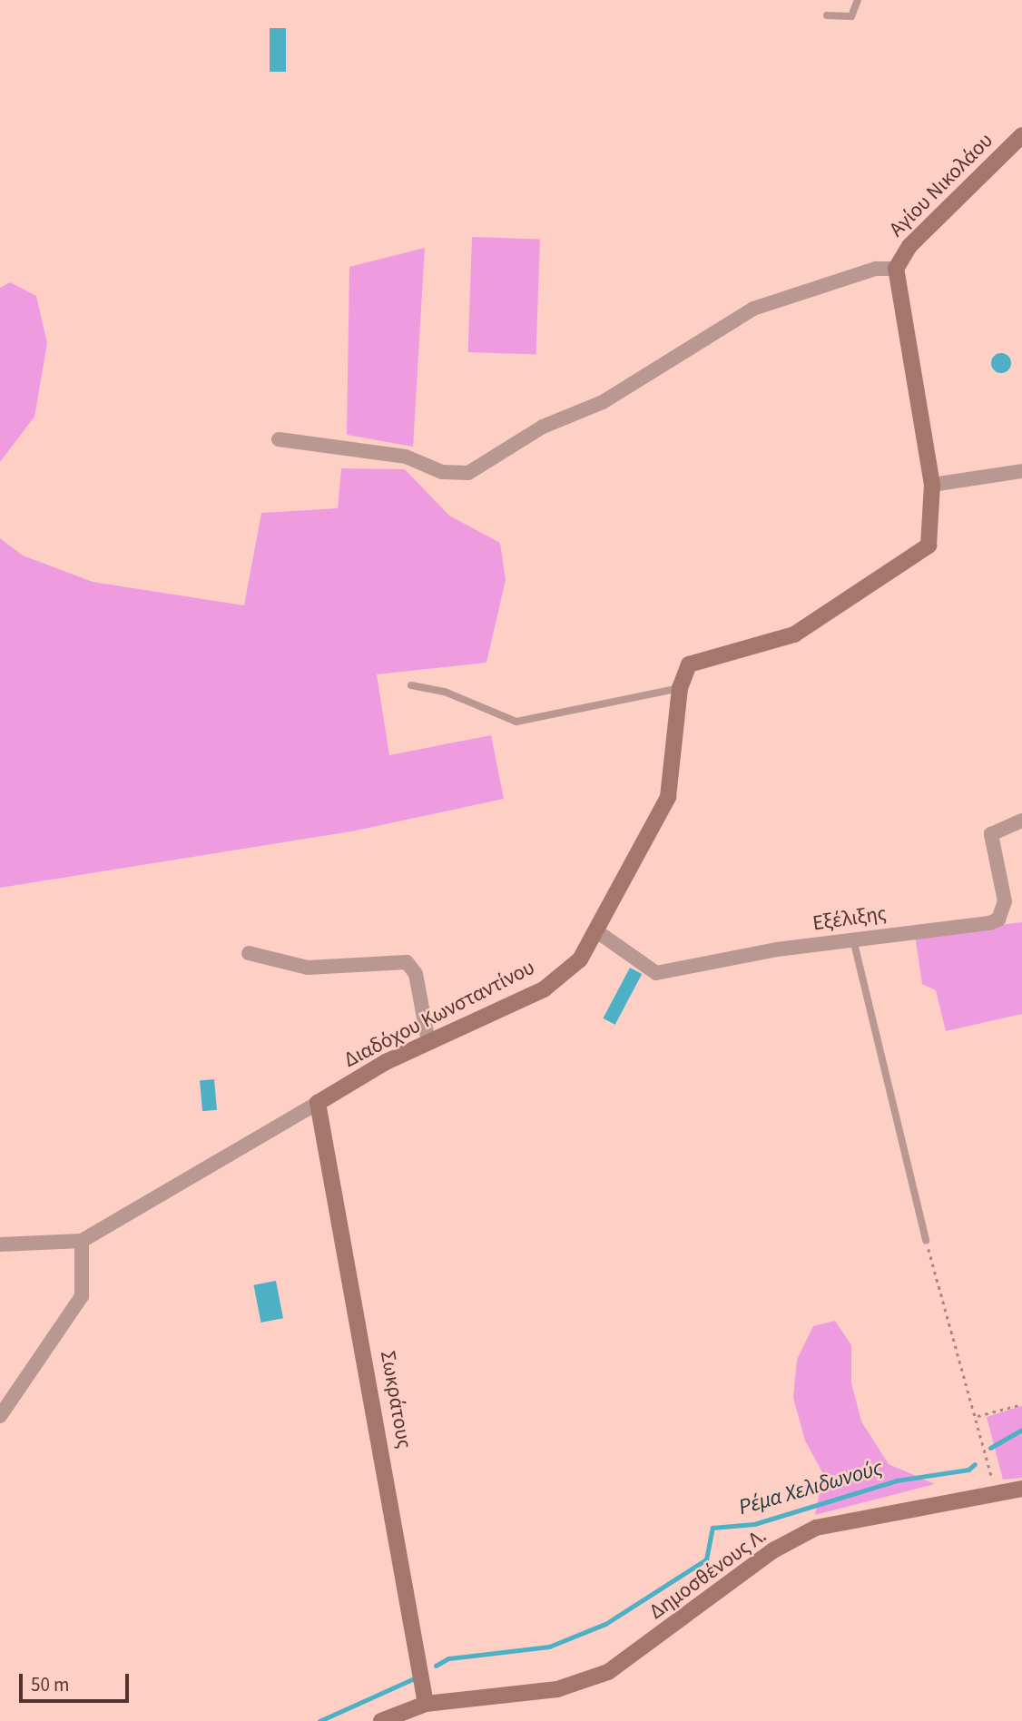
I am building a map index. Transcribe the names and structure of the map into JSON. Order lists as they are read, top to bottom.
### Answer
{
  "streets": {
    "street": [
      "Αγίου Νικολάου",
      "Εξέλιξης",
      "Διαδόχου Κωνσταντίνου",
      "Σωκράτους",
      "Δημοσθένους Λ."
    ]
  },
  "crossings": [
    ["Αγίου Νικολάου", "Διαδόχου Κωνσταντίνου"],
    ["Εξέλιξης", "Διαδόχου Κωνσταντίνου"],
    ["Διαδόχου Κωνσταντίνου", "Σωκράτους"],
    ["Σωκράτους", "Δημοσθένους Λ."]
  ],
  "water": ["Ρέμα Χελιδωνούς"],
  "scale_bar": "50 m"
}
